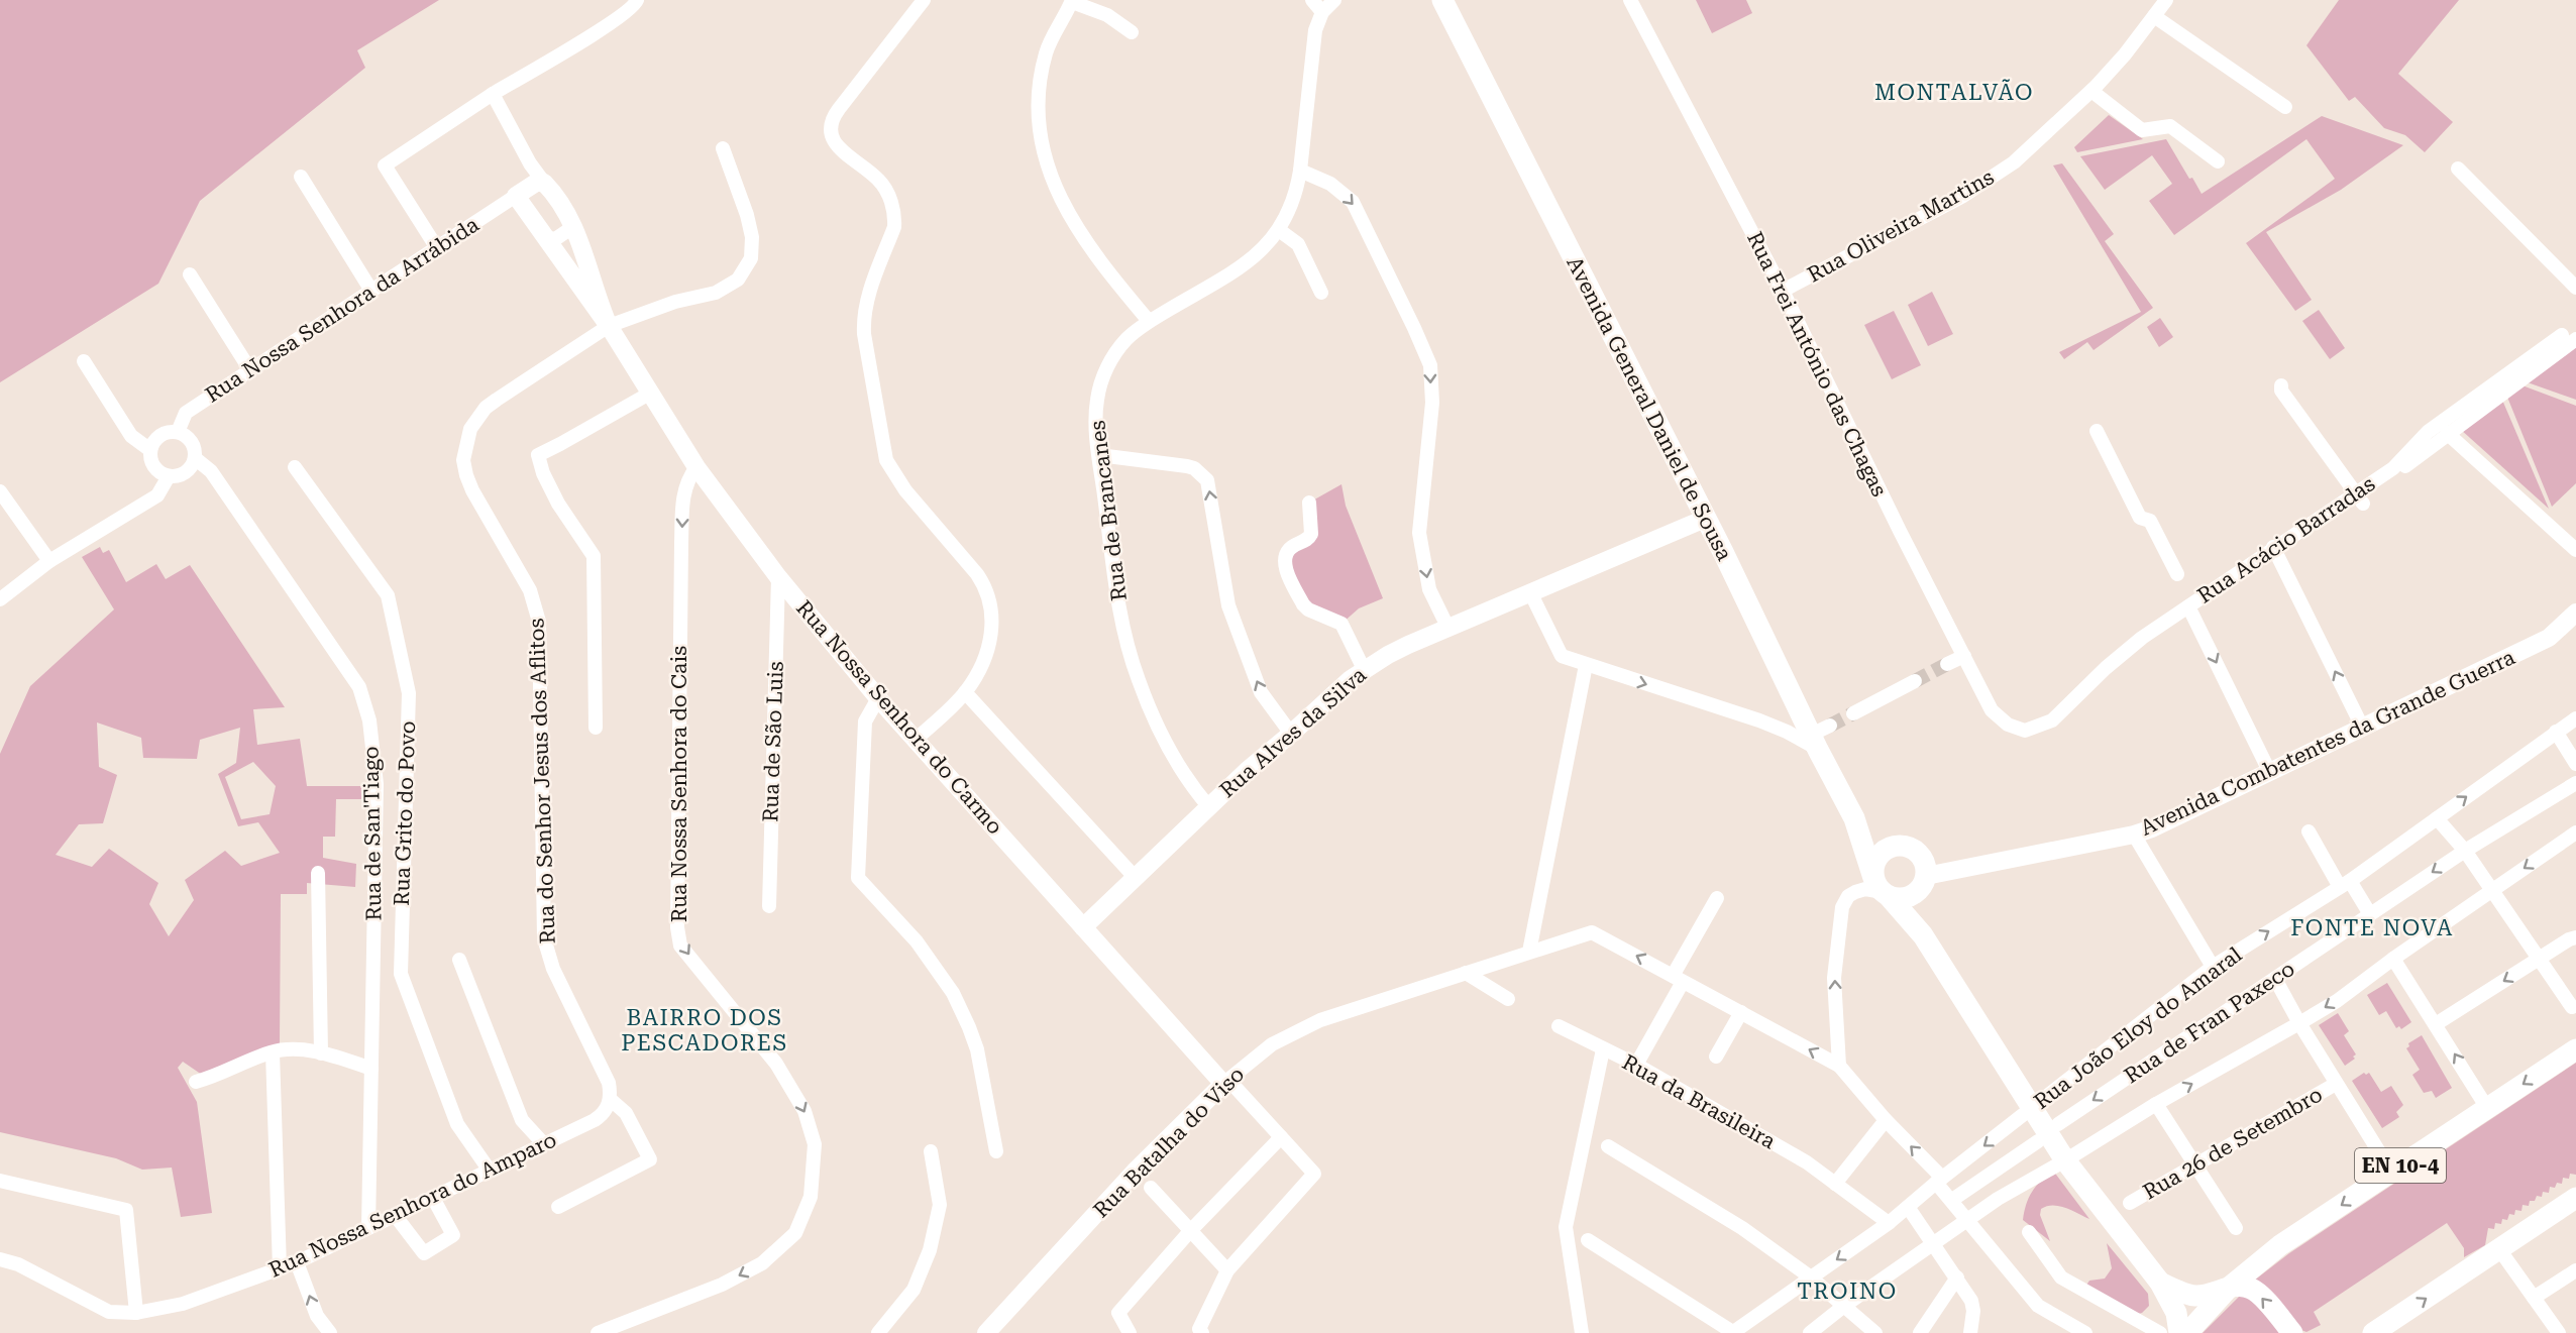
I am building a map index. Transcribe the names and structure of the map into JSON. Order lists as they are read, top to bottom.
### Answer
{
  "streets": {
    "main road": ["Avenida General Daniel de Sousa", "EN 10-4"],
    "street": [
      "Rua Oliveira Martins",
      "Rua Nossa Senhora da Arrábida",
      "Rua Frei António das Chagas",
      "Rua de Brancanes",
      "Rua Acácio Barradas",
      "Rua Nossa Senhora do Carmo",
      "Rua Alves da Silva",
      "Rua de São Luis",
      "Avenida Combatentes da Grande Guerra",
      "Rua do Senhor Jesus dos Aflitos",
      "Rua Nossa Senhora do Cais",
      "Rua Grito do Povo",
      "Rua de San'Tiago",
      "Rua de Fran Paxeco",
      "Rua João Eloy do Amaral",
      "Rua da Brasileira",
      "Rua Batalha do Viso",
      "Rua 26 de Setembro",
      "Rua Nossa Senhora do Amparo"
    ]
  },
  "crossings": [
    ["Rua Oliveira Martins", "Rua Frei António das Chagas"],
    ["Rua Nossa Senhora da Arrábida", "Rua de San'Tiago"],
    ["Rua Frei António das Chagas", "Rua Acácio Barradas"],
    ["Avenida General Daniel de Sousa", "Rua Alves da Silva"],
    ["Rua de Brancanes", "Rua Alves da Silva"],
    ["Rua Nossa Senhora do Carmo", "Rua Alves da Silva"],
    ["Rua Nossa Senhora do Carmo", "Rua de São Luis"],
    ["Rua Nossa Senhora do Carmo", "Rua do Senhor Jesus dos Aflitos"],
    ["Rua Nossa Senhora do Carmo", "Rua Nossa Senhora do Cais"],
    ["Rua Nossa Senhora do Carmo", "Rua Batalha do Viso"],
    ["Rua do Senhor Jesus dos Aflitos", "Rua Nossa Senhora do Amparo"],
    ["Rua Grito do Povo", "Rua Nossa Senhora do Amparo"],
    ["Rua de San'Tiago", "Rua Nossa Senhora do Amparo"],
    ["Rua João Eloy do Amaral", "Rua da Brasileira"]
  ],
  "one_way": ["Rua Nossa Senhora do Cais"],
  "districts": [
    "MONTALVÃO",
    "FONTE NOVA",
    "BAIRRO DOS PESCADORES",
    "TROINO"
  ]
}
